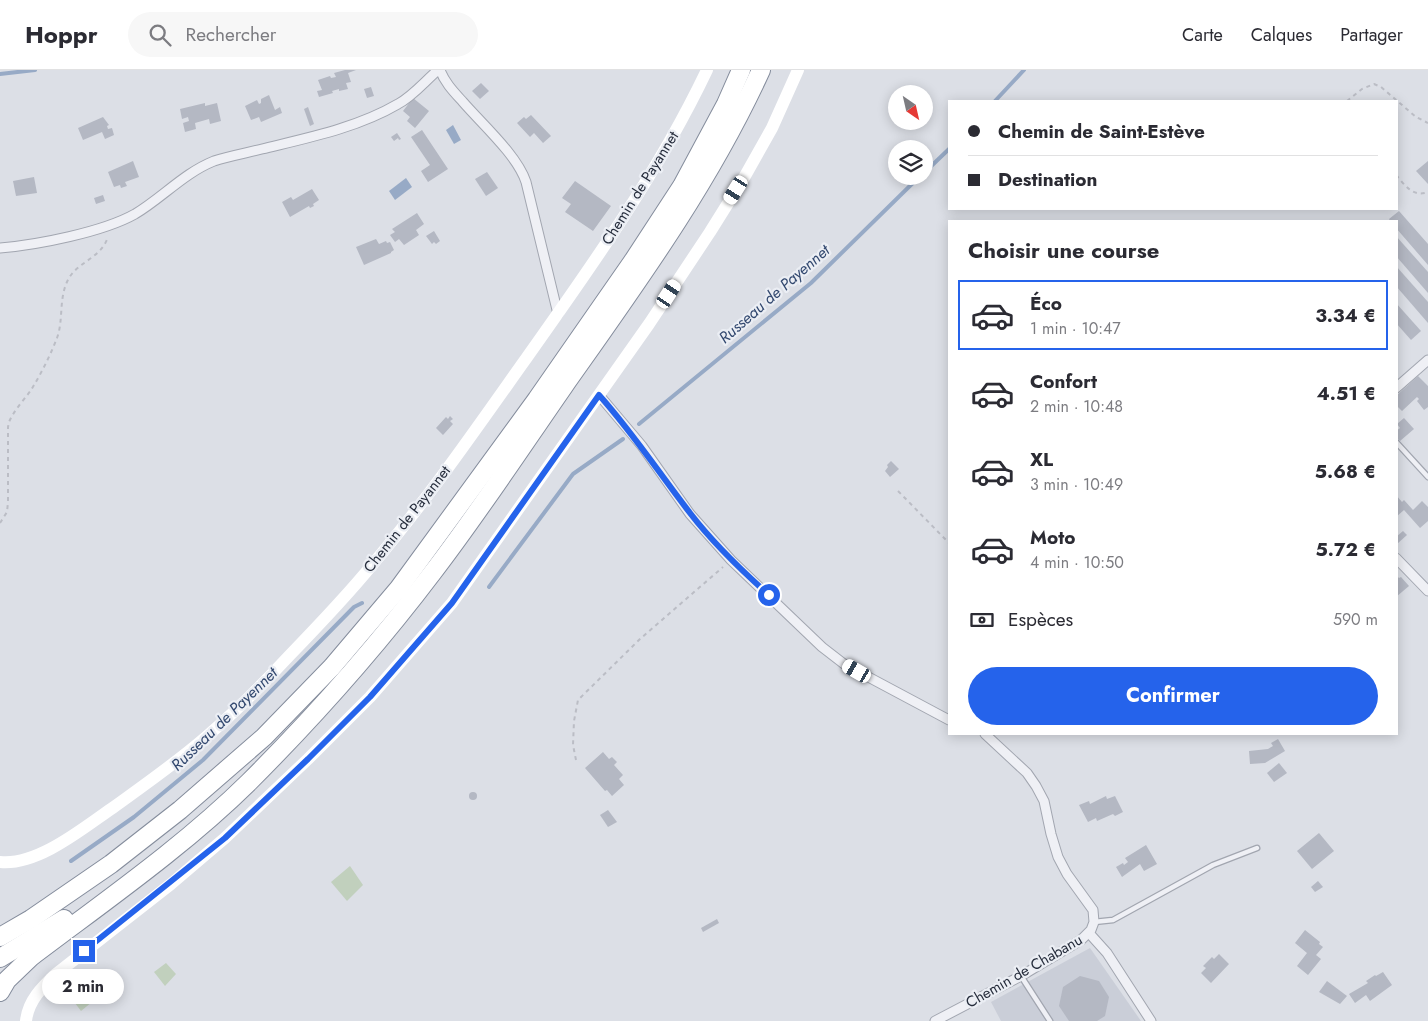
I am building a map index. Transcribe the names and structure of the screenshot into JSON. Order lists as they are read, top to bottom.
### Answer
{
  "streets": {
    "street": ["Chemin de Payannet", "Chemin de Chabanu"]
  },
  "water": ["Russeau de Payennet"],
  "north": "bottom right",
  "page": {
    "header": "Hoppr",
    "search": "Rechercher",
    "nav": ["Carte", "Calques", "Partager"],
    "banner": ["Chemin de Saint-Estève", "Destination"],
    "heading": "Choisir une course",
    "list": [
      {
        "name": "Éco",
        "note": "1 min · 10:47",
        "value": "3.34 €"
      },
      {
        "name": "Confort",
        "note": "2 min · 10:48",
        "value": "4.51 €"
      },
      {
        "name": "XL",
        "note": "3 min · 10:49",
        "value": "5.68 €"
      },
      {
        "name": "Moto",
        "note": "4 min · 10:50",
        "value": "5.72 €"
      }
    ],
    "pay": ["Espèces", "590 m"],
    "buttons": "Confirmer",
    "bubble": "2 min"
  }
}
